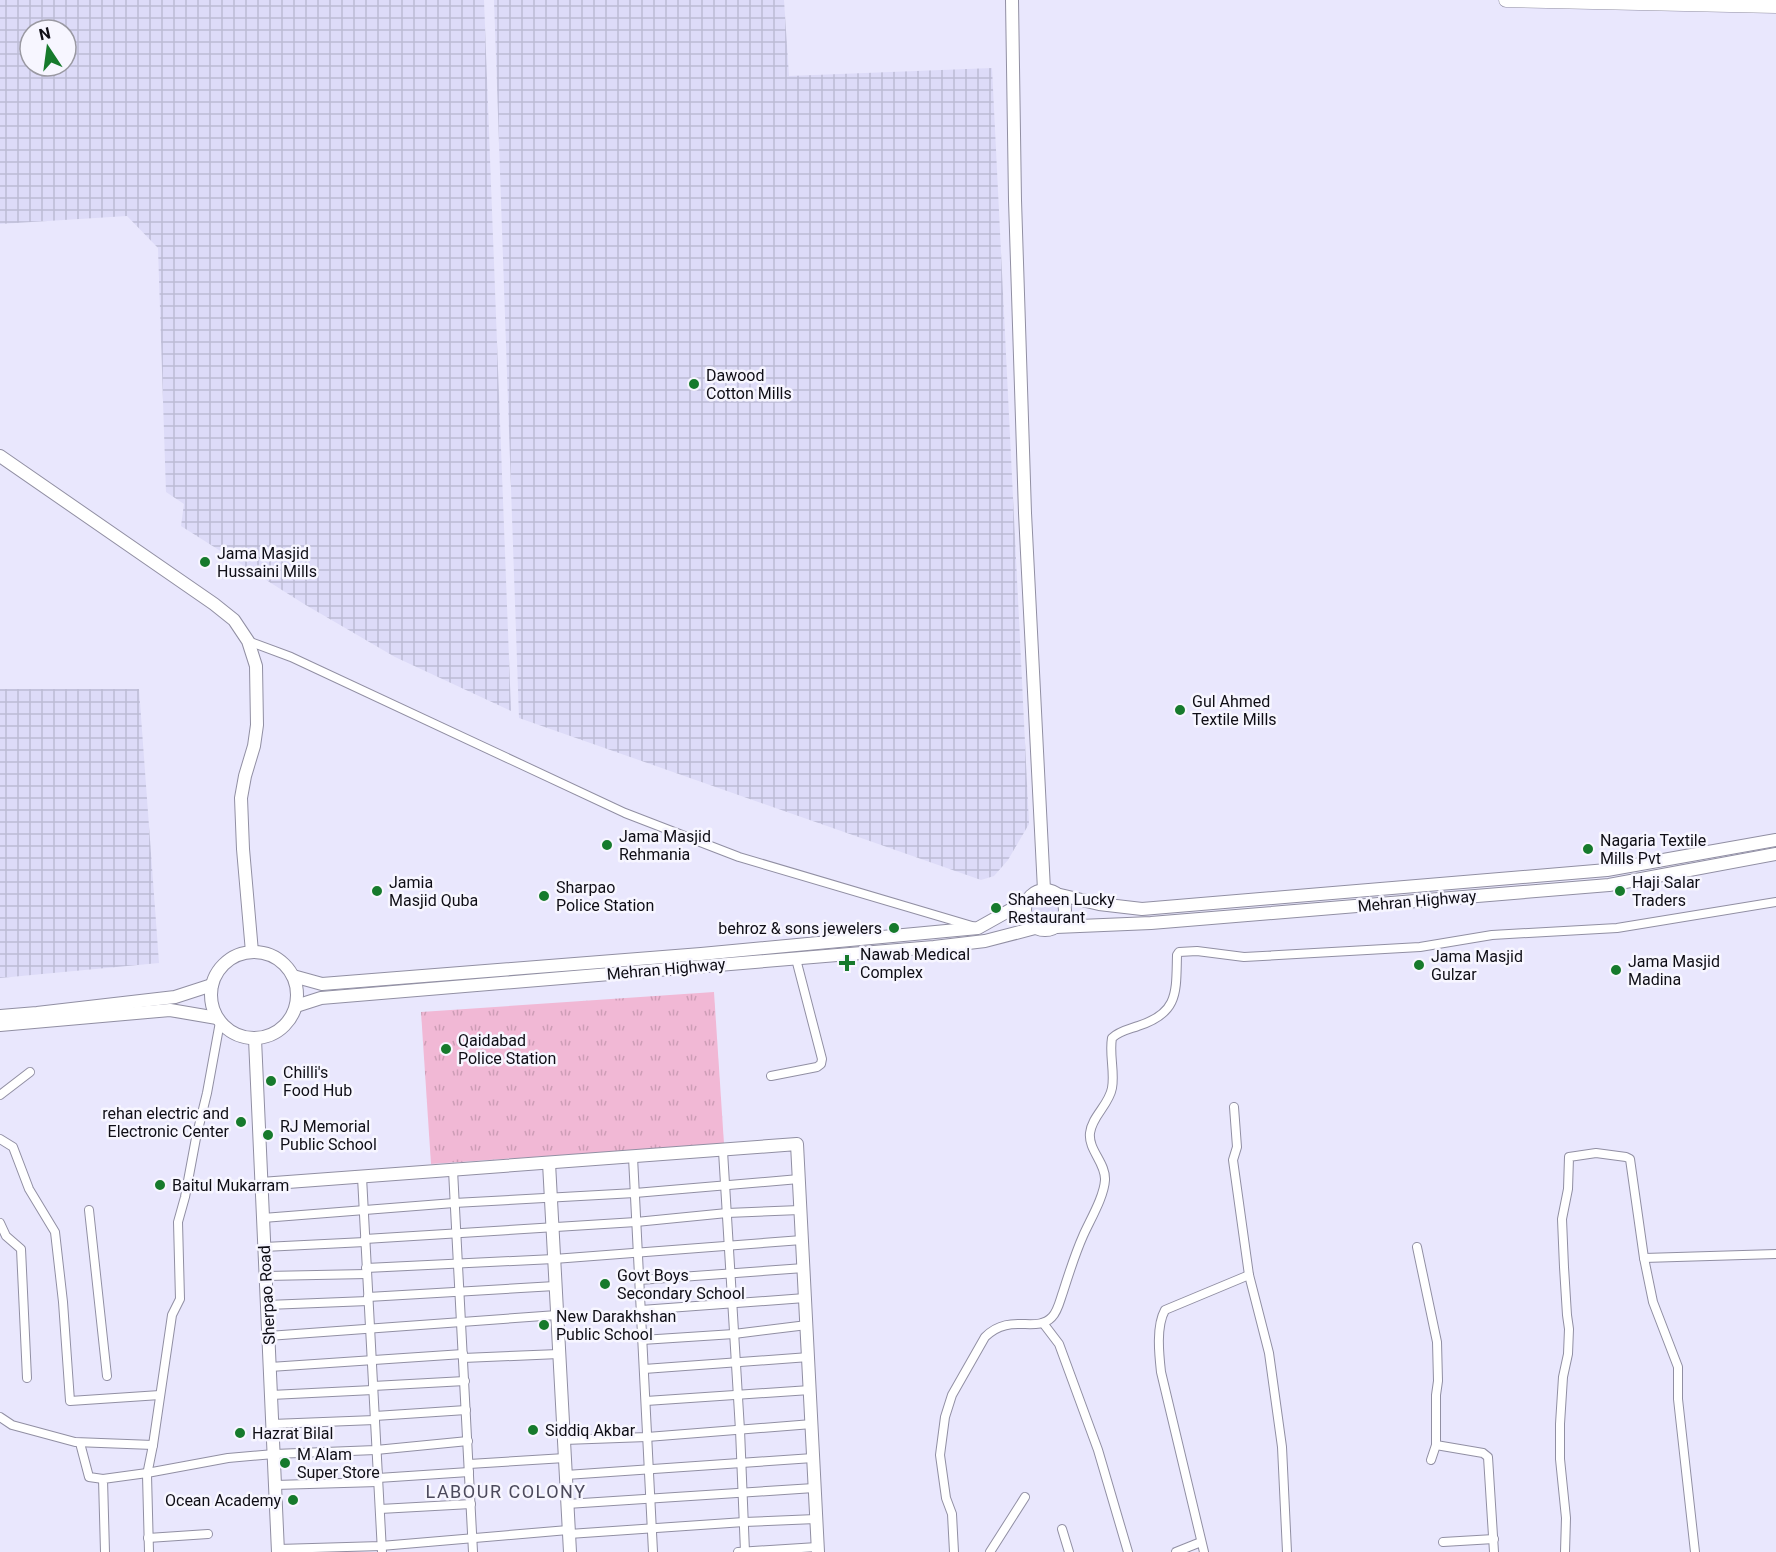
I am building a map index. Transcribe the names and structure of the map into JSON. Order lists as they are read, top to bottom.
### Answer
{
  "streets": {
    "main road": ["Mehran Highway", "Sherpao Road"]
  },
  "crossings": [
    ["Mehran Highway", "Sherpao Road"]
  ],
  "districts": ["LABOUR COLONY"],
  "places": {
    "other": [
      "Dawood Cotton Mills",
      "Jama Masjid Hussaini Mills",
      "Gul Ahmed Textile Mills",
      "Jama Masjid Rehmania",
      "Nagaria Textile Mills Pvt",
      "Jamia Masjid Quba",
      "Haji Salar Traders",
      "Sharpao Police Station",
      "Shaheen Lucky Restaurant",
      "behroz & sons jewelers",
      "Jama Masjid Gulzar",
      "Jama Masjid Madina",
      "Qaidabad Police Station",
      "Chilli's Food Hub",
      "rehan electric and Electronic Center",
      "RJ Memorial Public School",
      "Baitul Mukarram",
      "Govt Boys Secondary School",
      "New Darakhshan Public School",
      "Siddiq Akbar",
      "Hazrat Bilal",
      "M Alam Super Store",
      "Ocean Academy"
    ],
    "health": ["Nawab Medical Complex"]
  },
  "north": "top"
}
